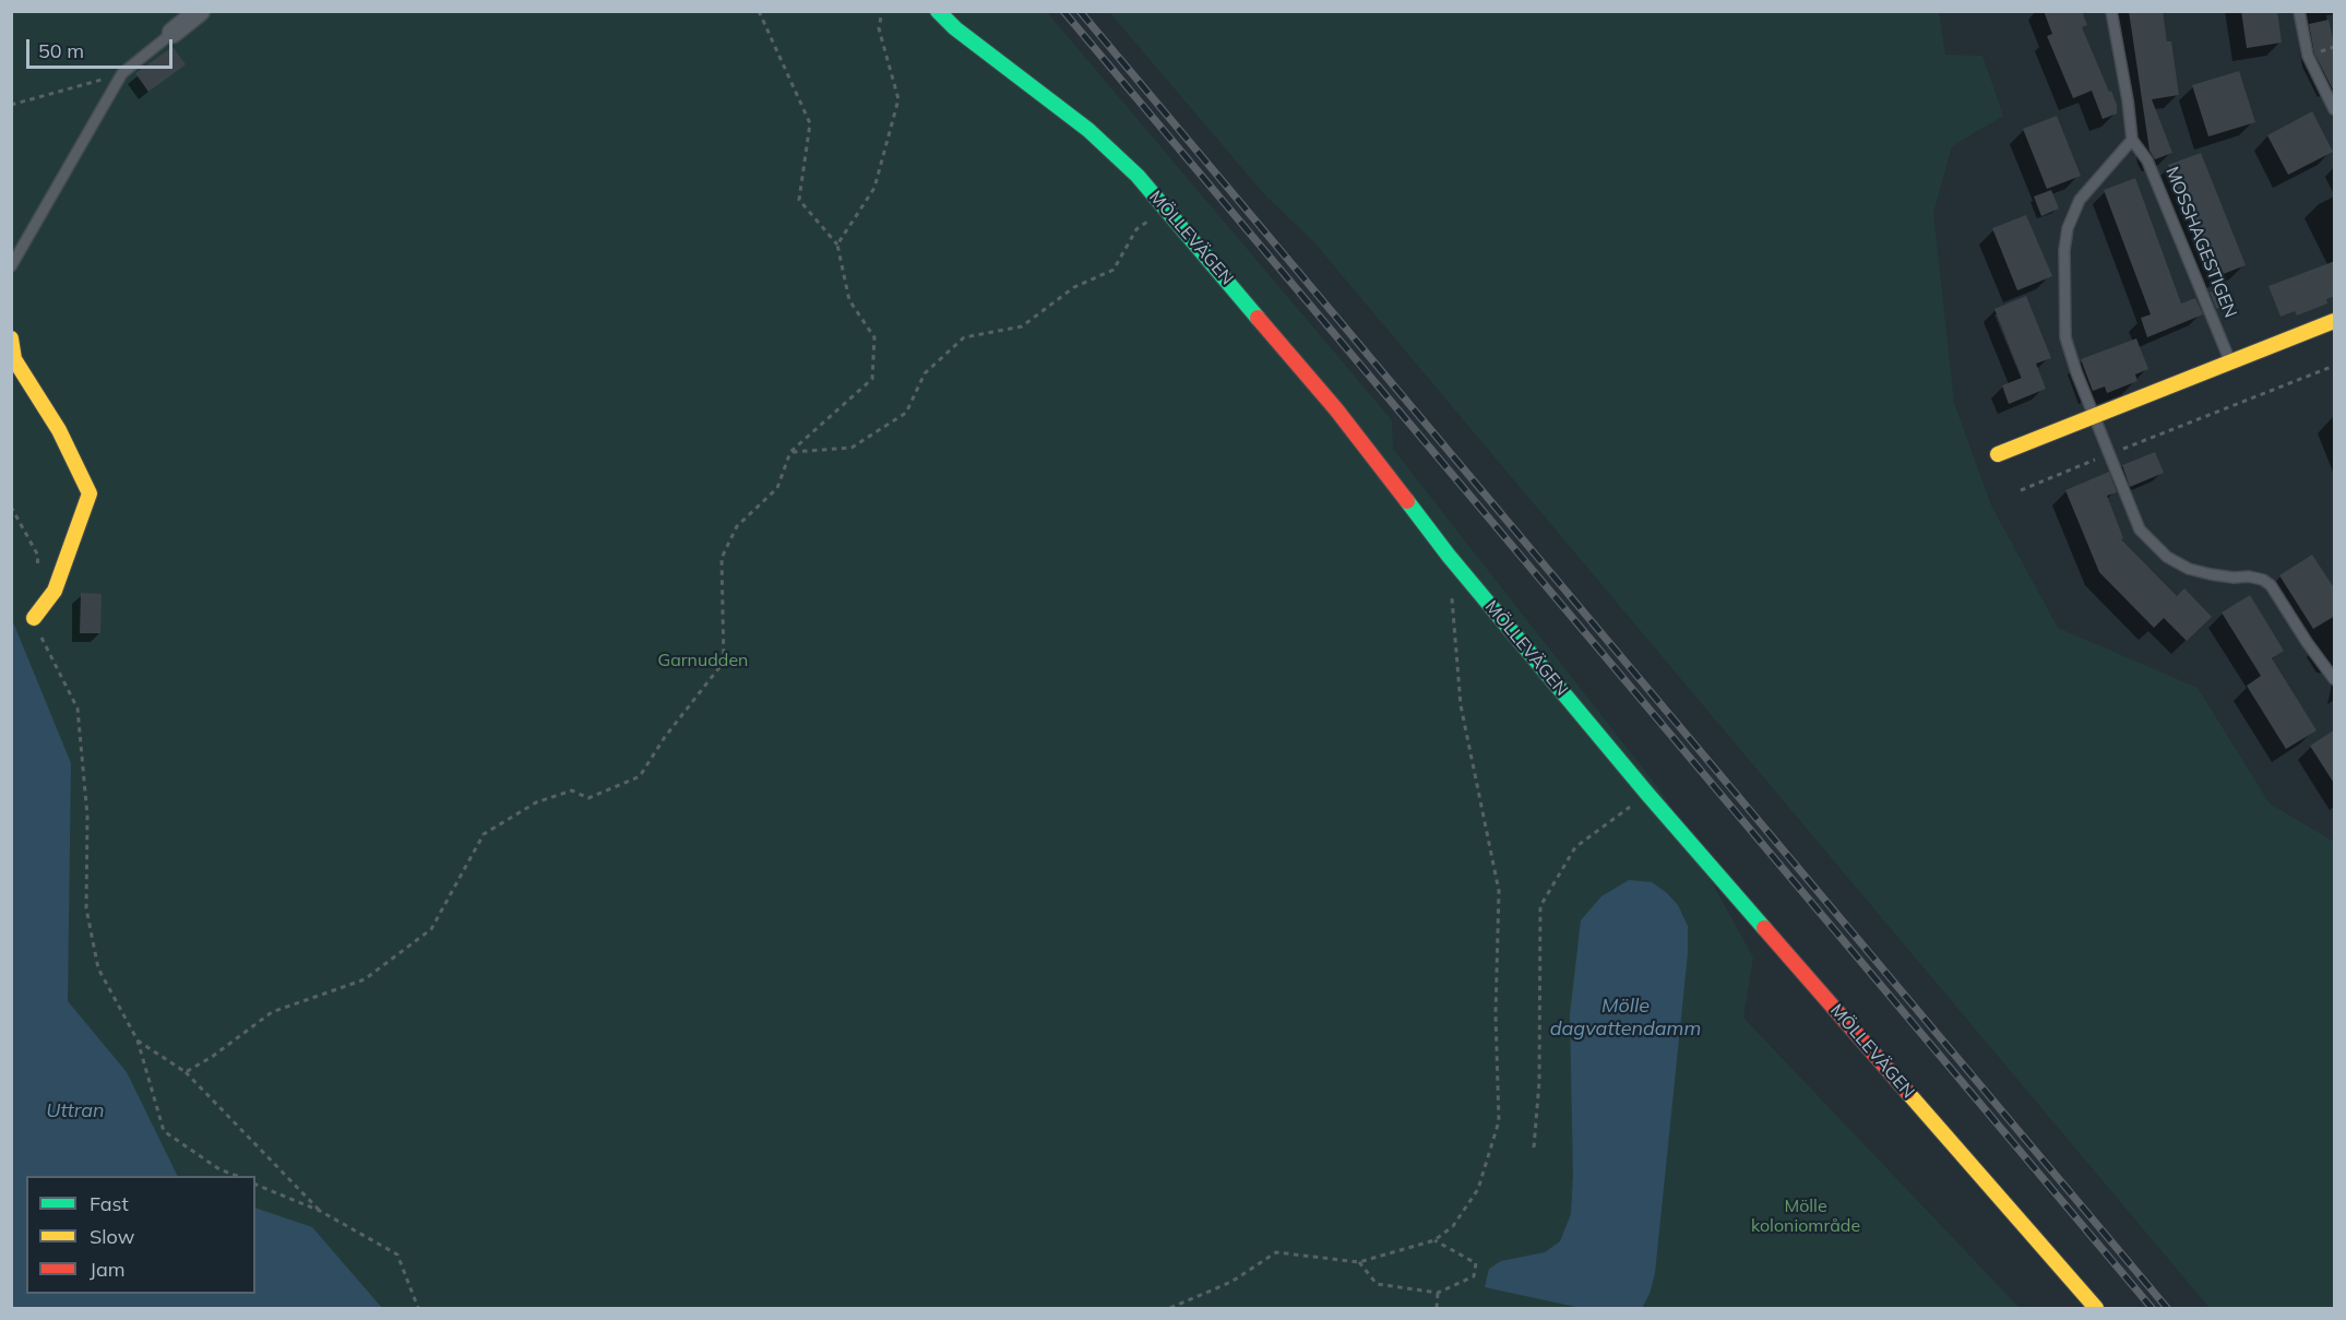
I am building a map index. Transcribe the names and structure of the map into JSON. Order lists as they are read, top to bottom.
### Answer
{
  "streets": {
    "street": ["MÖLLEVÄGEN"],
    "lane": ["MOSSHAGESTIGEN"]
  },
  "water": ["Mölle dagvattendamm", "Uttran"],
  "parks": ["Garnudden", "Mölle koloniområde"],
  "legend": ["Fast", "Slow", "Jam"],
  "scale_bar": "50 m"
}
